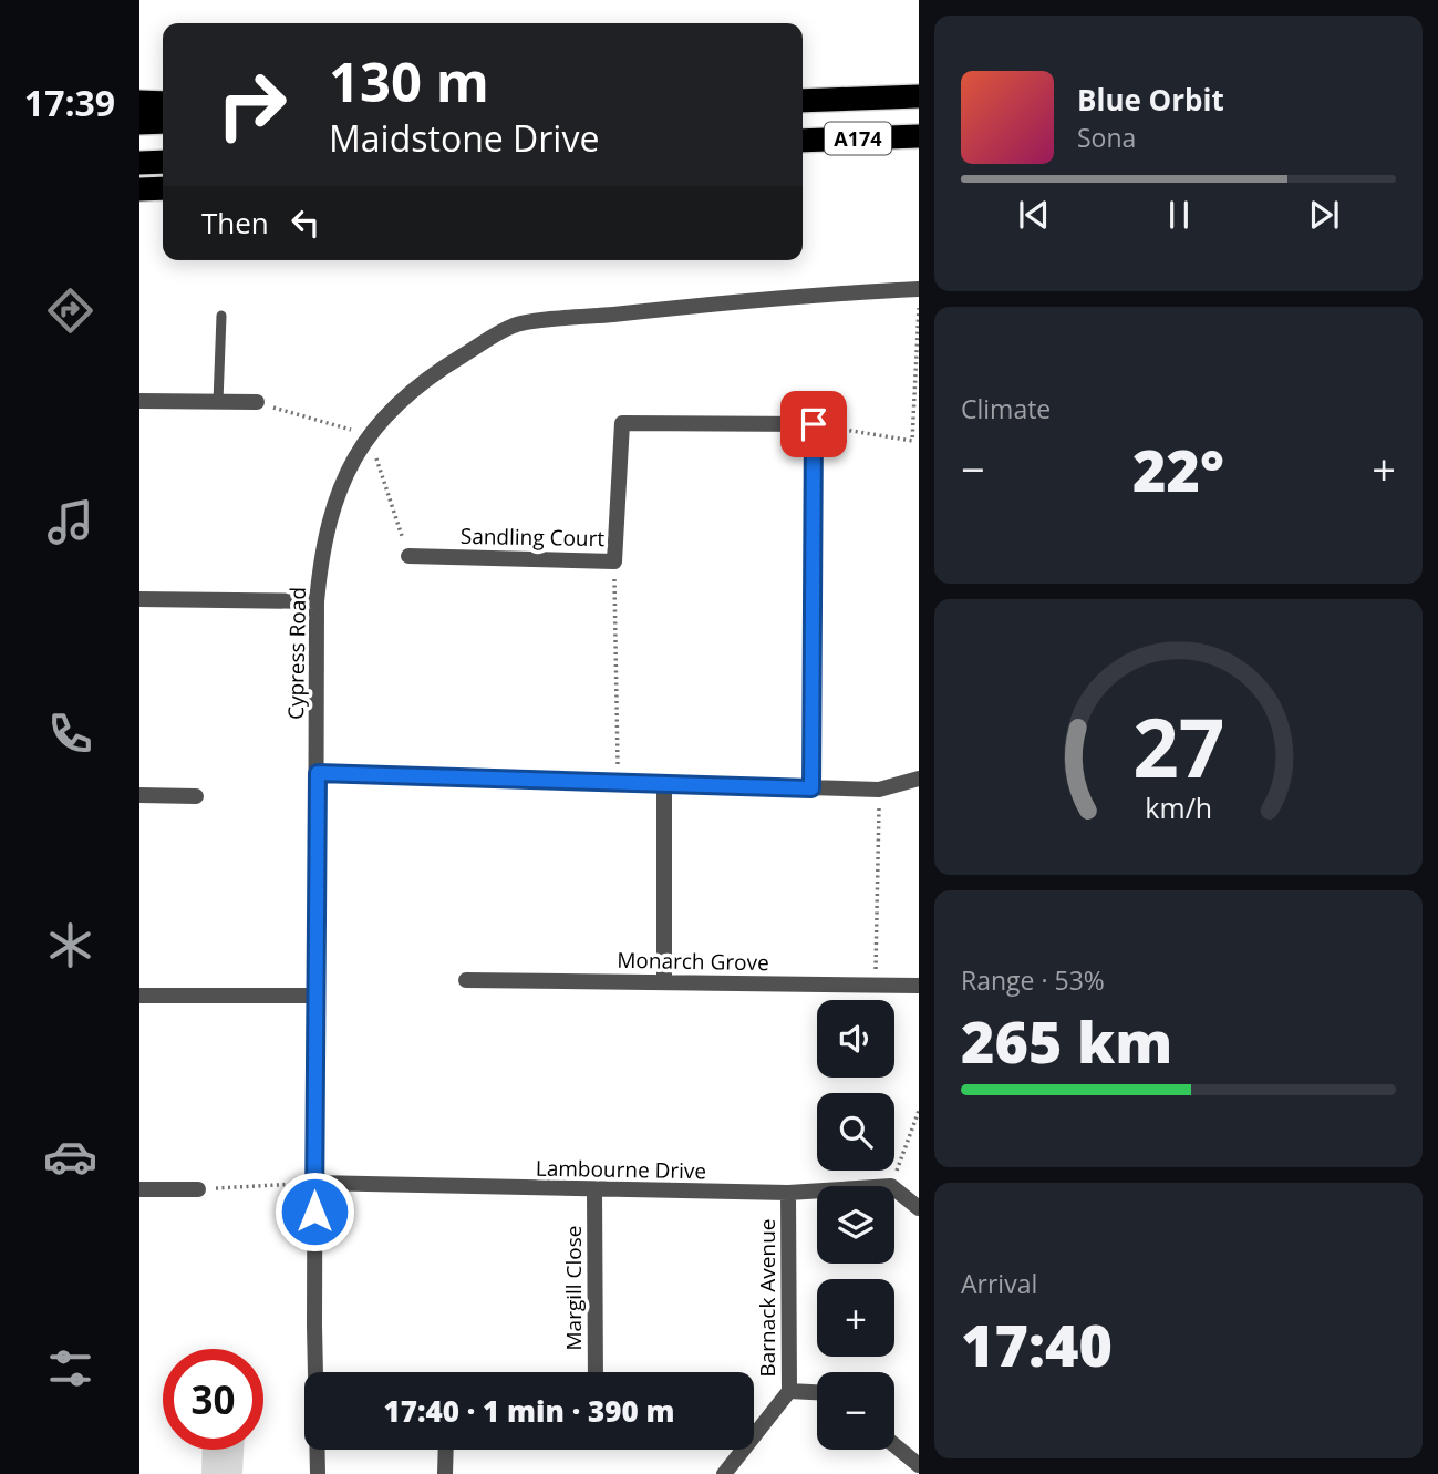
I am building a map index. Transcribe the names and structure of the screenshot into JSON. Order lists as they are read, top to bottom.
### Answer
{
  "streets": {
    "highway": ["A174"],
    "street": [
      "Sandling Court",
      "Cypress Road",
      "Monarch Grove",
      "Lambourne Drive",
      "Margill Close",
      "Barnack Avenue"
    ]
  },
  "crossings": [
    ["Cypress Road", "Lambourne Drive"],
    ["Lambourne Drive", "Margill Close"],
    ["Lambourne Drive", "Barnack Avenue"]
  ],
  "page": {
    "tabs": "17:39",
    "turn": ["130 m", "Maidstone Drive"],
    "song": ["Blue Orbit", "Sona"],
    "then": "Then",
    "tile": [
      "Climate",
      ["Range · 53%", "265 km"],
      ["Arrival", "17:40"]
    ],
    "heat": ["−", "22°", "+"],
    "map_buttons": ["+", "−"],
    "limit": "30",
    "trip": "17:40 · 1 min · 390 m",
    "gauge": ["27", "km/h"]
  }
}
